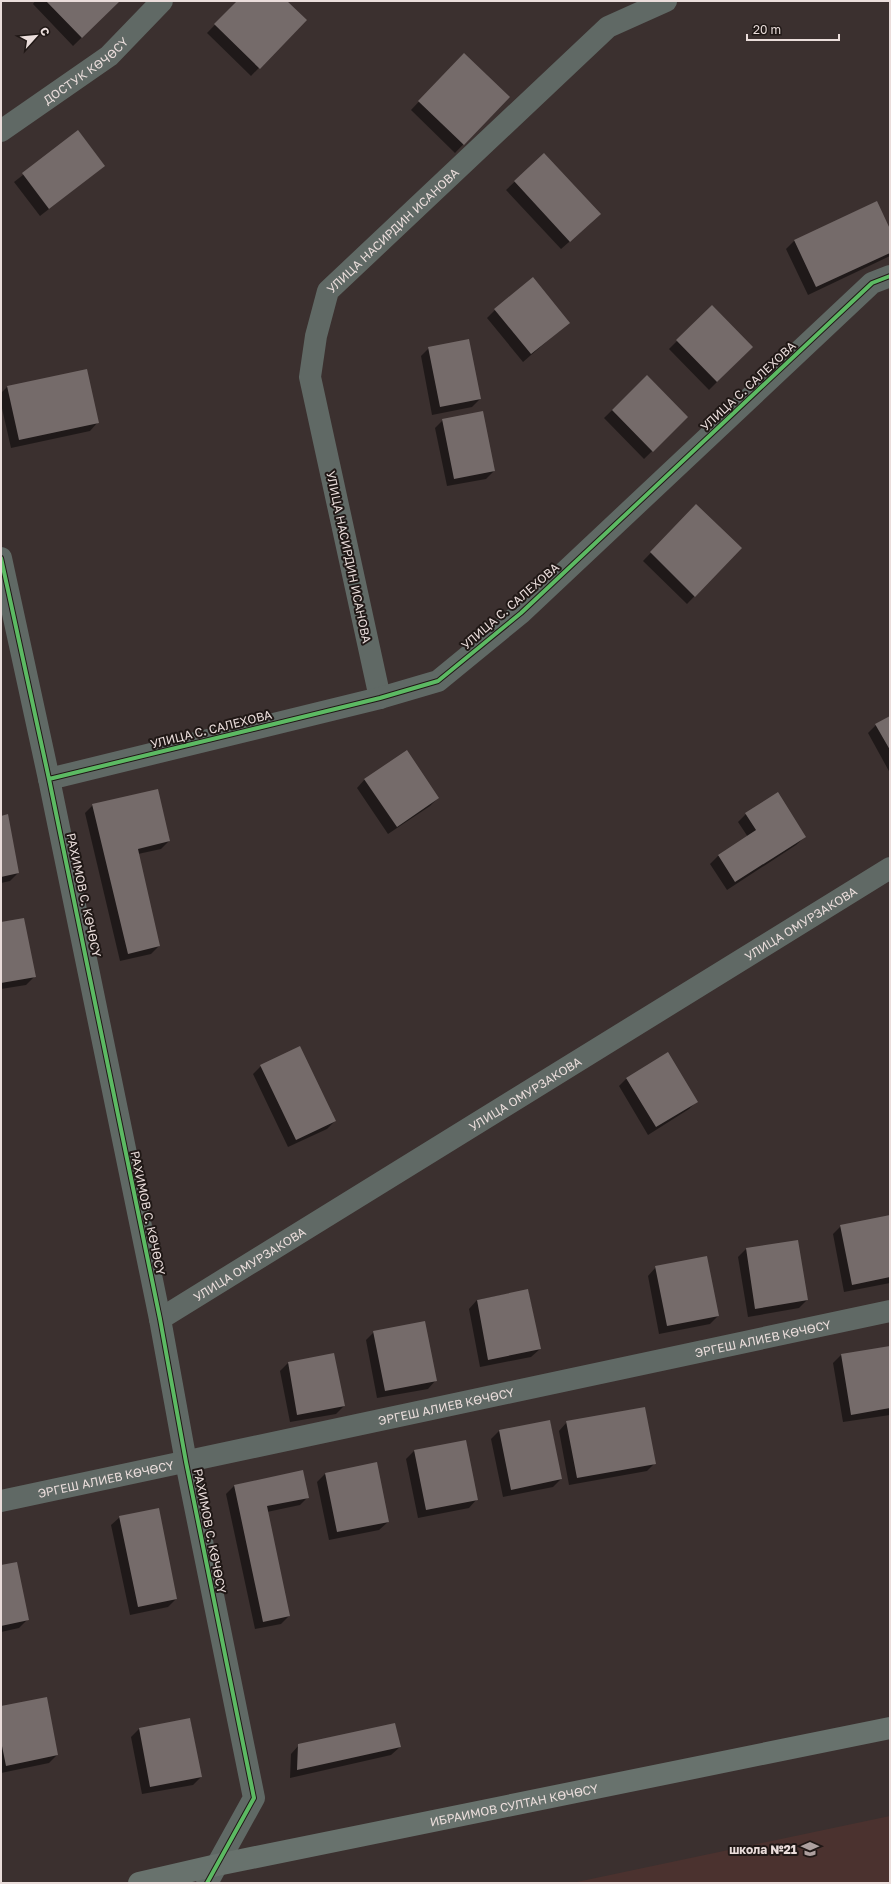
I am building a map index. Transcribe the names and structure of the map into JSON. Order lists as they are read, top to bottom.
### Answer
{
  "streets": {
    "main road": ["ИБРАИМОВ СУЛТАН КӨЧӨСҮ"],
    "street": [
      "ДОСТУК КӨЧӨСҮ",
      "УЛИЦА НАСИРДИН ИСАНОВА",
      "УЛИЦА С. САЛЕХОВА",
      "РАХИМОВ С. КӨЧӨСҮ",
      "УЛИЦА ОМУРЗАКОВА",
      "ЭРГЕШ АЛИЕВ КӨЧӨСҮ"
    ]
  },
  "crossings": [
    ["УЛИЦА НАСИРДИН ИСАНОВА", "УЛИЦА С. САЛЕХОВА"],
    ["УЛИЦА С. САЛЕХОВА", "РАХИМОВ С. КӨЧӨСҮ"],
    ["РАХИМОВ С. КӨЧӨСҮ", "УЛИЦА ОМУРЗАКОВА"],
    ["РАХИМОВ С. КӨЧӨСҮ", "ЭРГЕШ АЛИЕВ КӨЧӨСҮ"],
    ["РАХИМОВ С. КӨЧӨСҮ", "ИБРАИМОВ СУЛТАН КӨЧӨСҮ"]
  ],
  "places": {
    "school or university": ["школа №21"]
  },
  "scale_bar": "20 m",
  "north": "top right"
}
